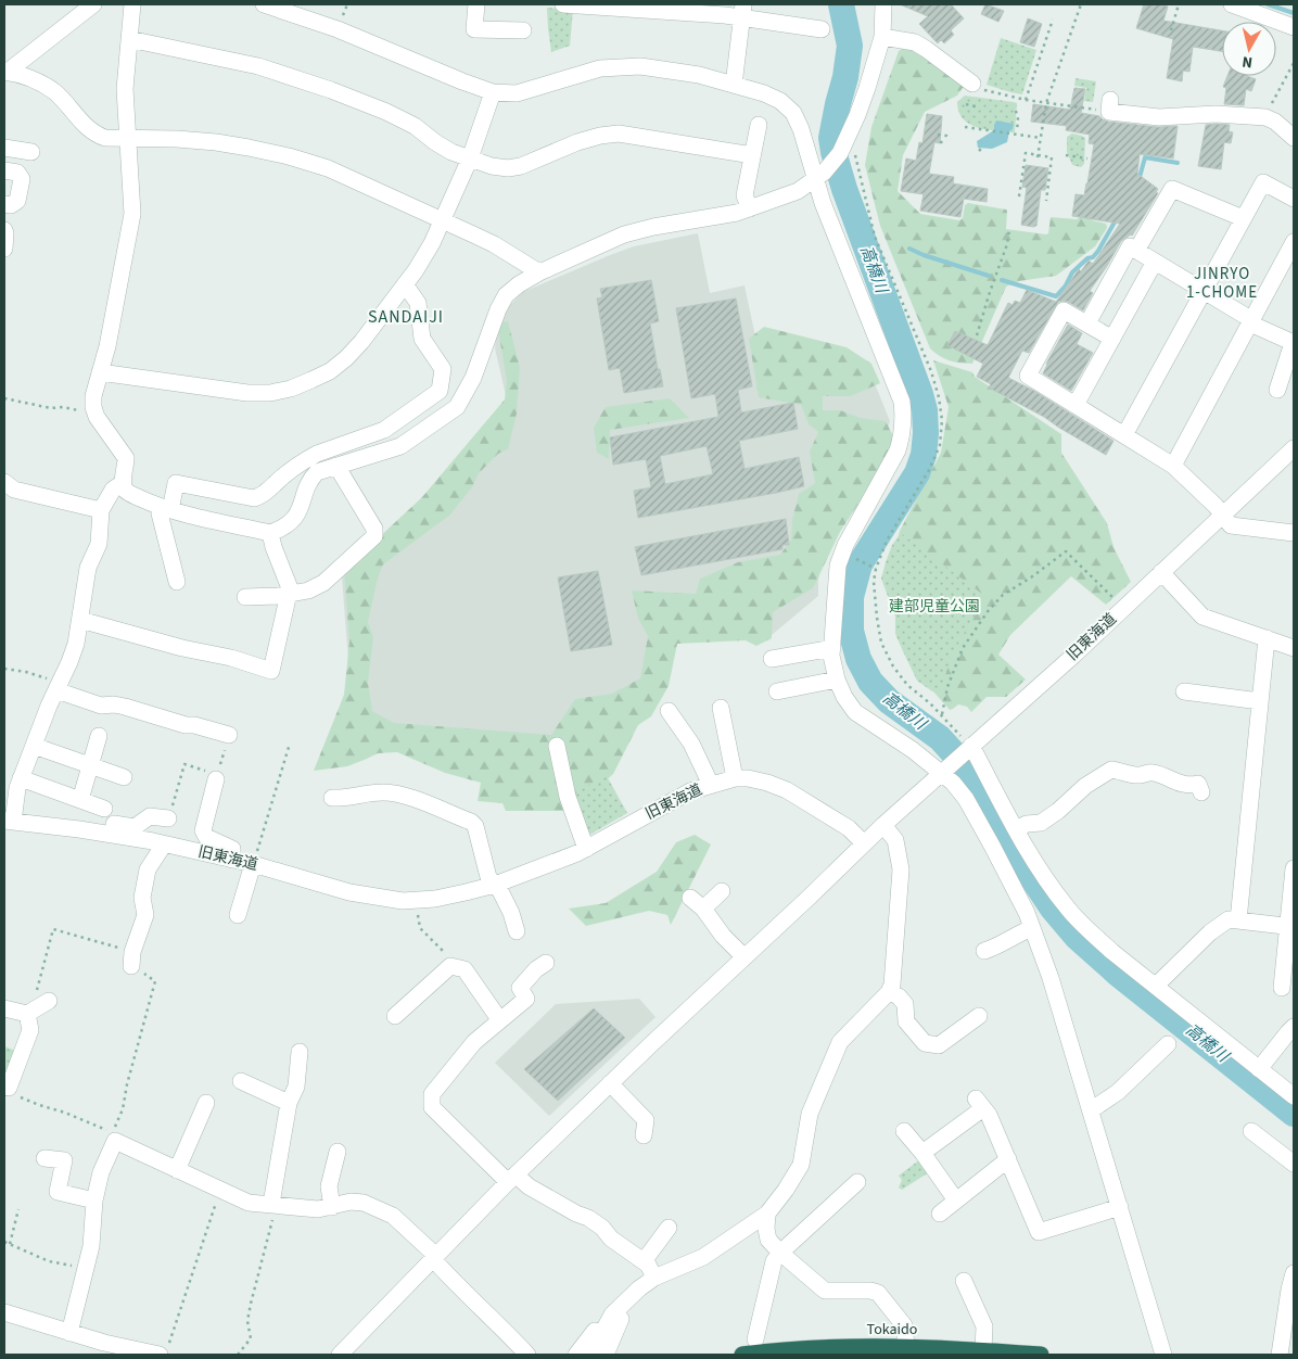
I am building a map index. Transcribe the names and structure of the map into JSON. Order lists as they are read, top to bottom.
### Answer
{
  "streets": {
    "highway": ["Tokaido"],
    "street": ["旧東海道"]
  },
  "districts": ["JINRYO 1-CHOME", "SANDAIJI"],
  "water": ["高橋川"],
  "parks": ["建部児童公園"],
  "north": "bottom"
}
